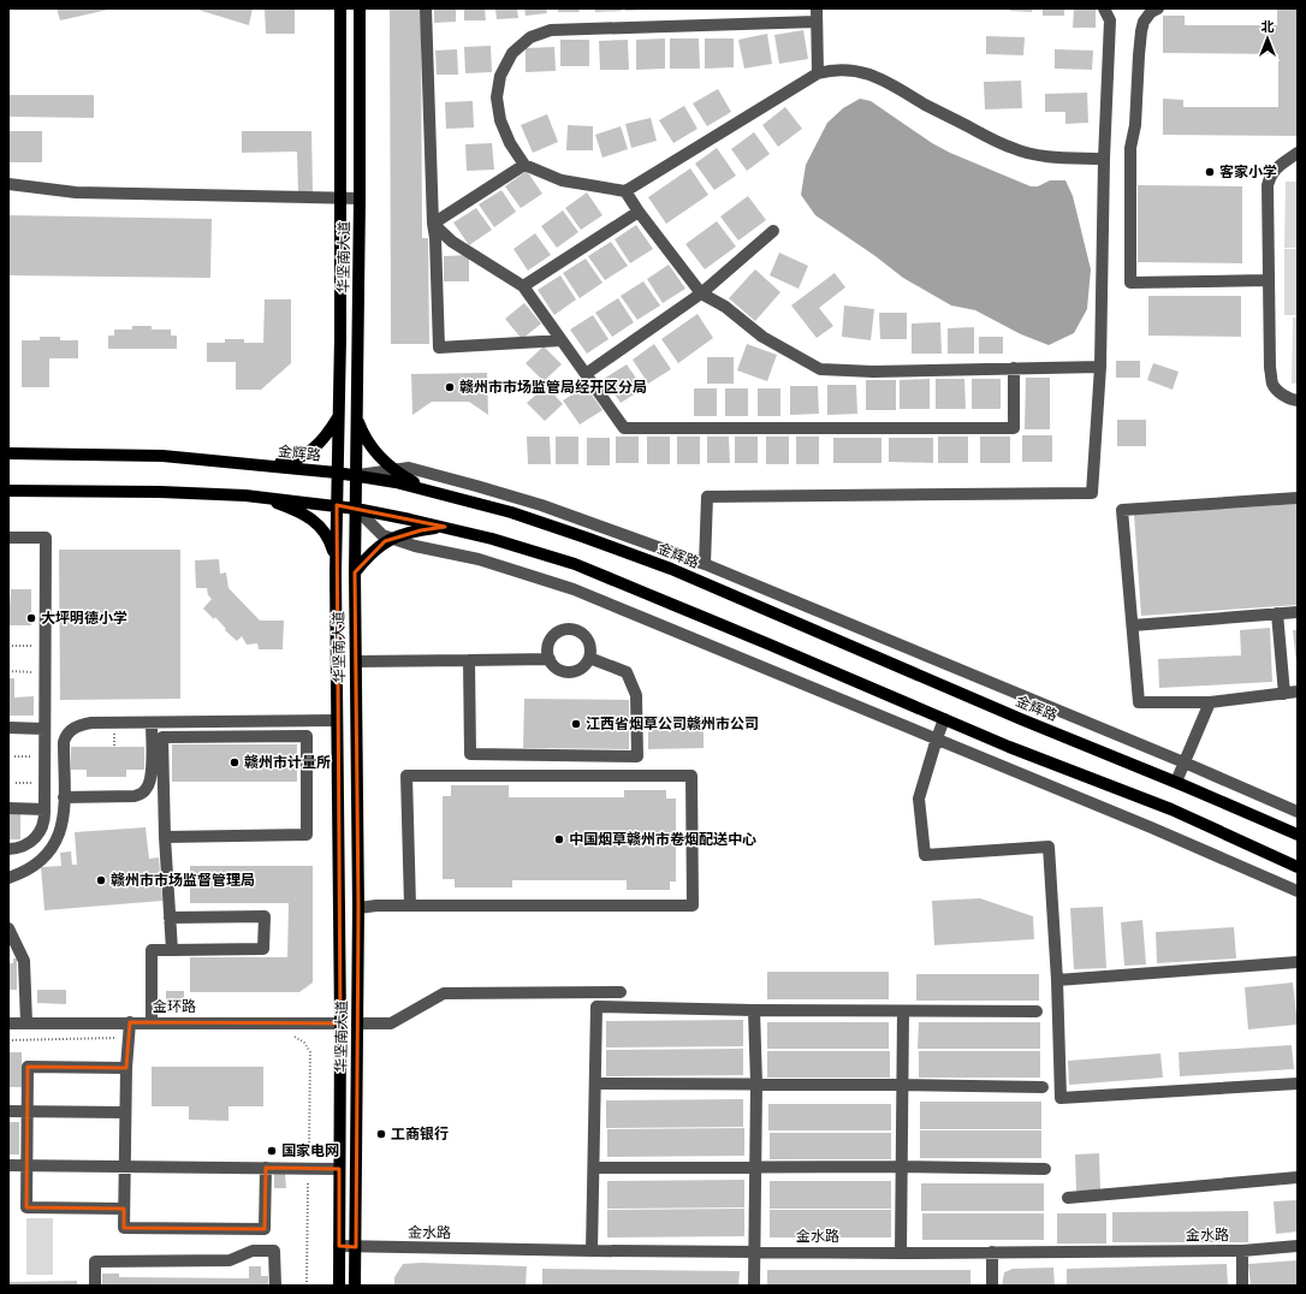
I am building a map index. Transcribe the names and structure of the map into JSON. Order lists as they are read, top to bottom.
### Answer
{
  "streets": {
    "main road": ["华坚南大道", "金辉路"],
    "street": ["金环路", "金水路"]
  },
  "crossings": [
    ["华坚南大道", "金辉路"],
    ["华坚南大道", "金环路"],
    ["华坚南大道", "金水路"]
  ],
  "places": [
    "客家小学",
    "赣州市市场监管局经开区分局",
    "大坪明德小学",
    "江西省烟草公司赣州市公司",
    "赣州市计量所",
    "中国烟草赣州市卷烟配送中心",
    "赣州市市场监督管理局",
    "工商银行",
    "国家电网"
  ],
  "north": "top"
}
